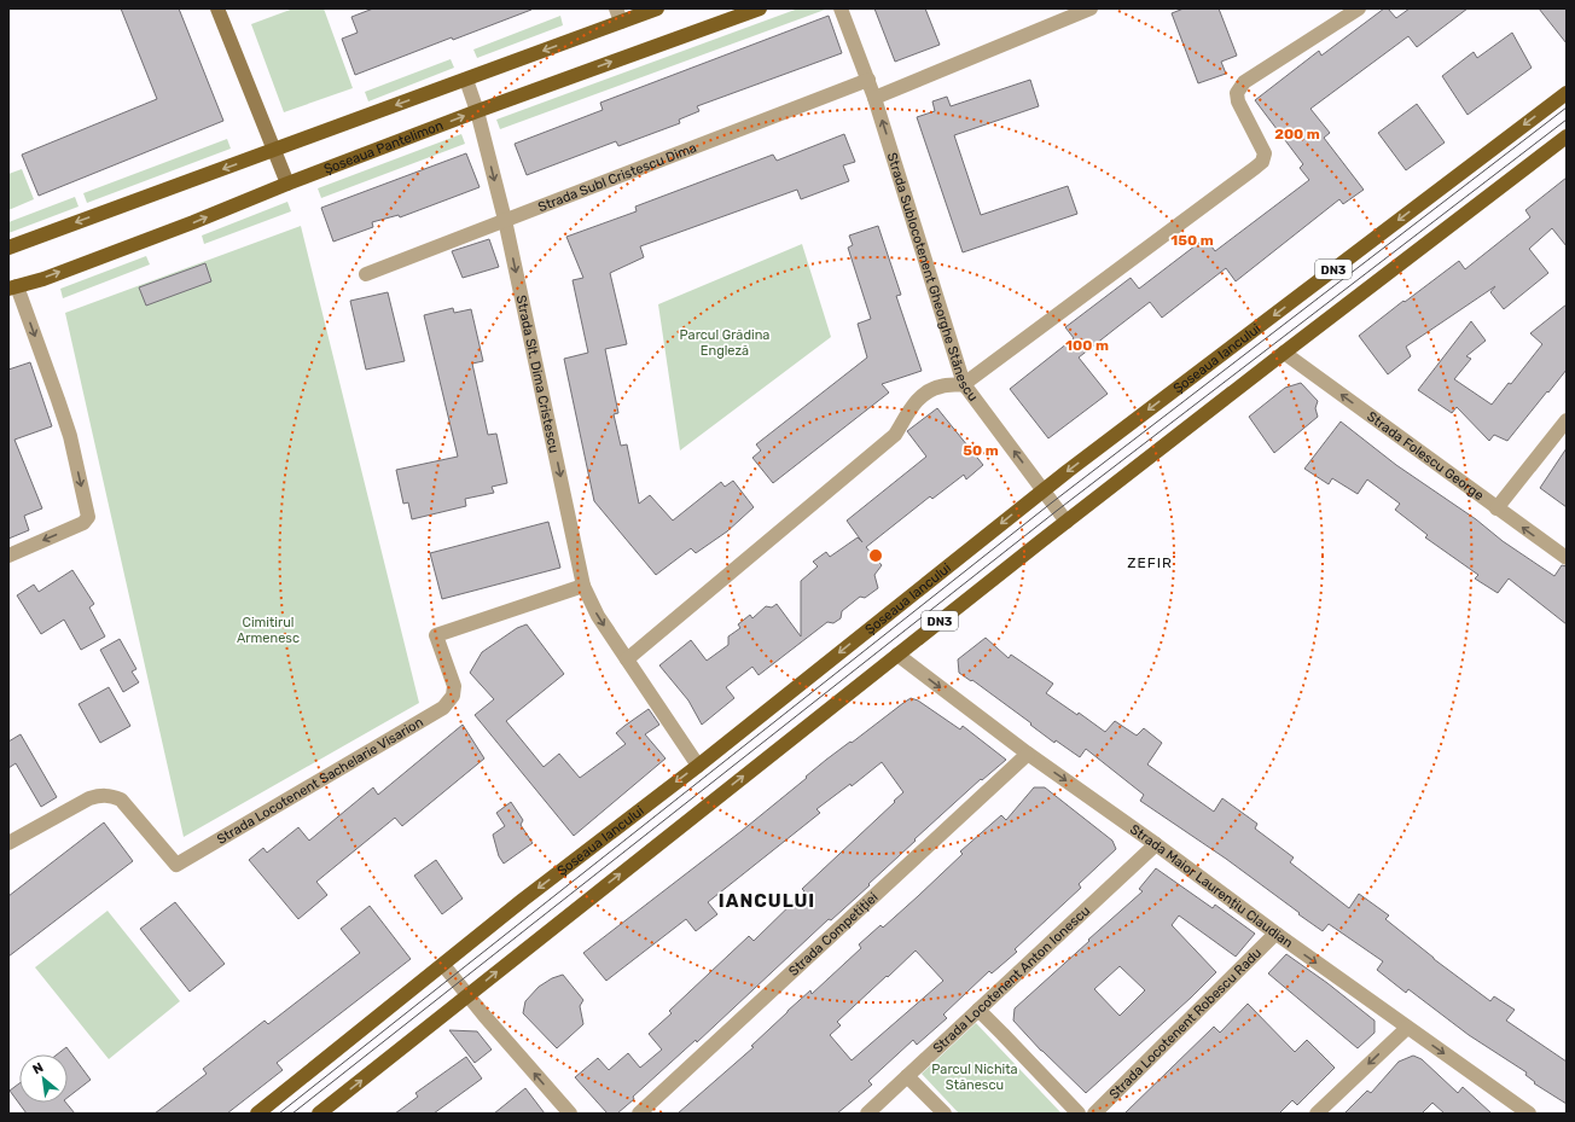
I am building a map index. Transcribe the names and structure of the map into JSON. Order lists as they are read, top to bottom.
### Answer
{
  "streets": {
    "main road": ["Șoseaua Pantelimon", "DN3", "Șoseaua Iancului"],
    "street": [
      "Strada Subl Cristescu Dima",
      "Strada Sublocotenent Gheorghe Stănescu",
      "Strada Slt. Dima Cristescu",
      "Strada Folescu George",
      "Strada Locotenent Sachelarie Visarion",
      "Strada Maior Laurențiu Claudian",
      "Strada Competiției",
      "Strada Locotenent Anton Ionescu",
      "Strada Locotenent Robescu Radu"
    ]
  },
  "crossings": [
    ["Șoseaua Pantelimon", "Strada Slt. Dima Cristescu"],
    ["Strada Subl Cristescu Dima", "Strada Sublocotenent Gheorghe Stănescu"],
    ["Strada Subl Cristescu Dima", "Strada Slt. Dima Cristescu"],
    ["DN3", "Strada Sublocotenent Gheorghe Stănescu"],
    ["DN3", "Strada Folescu George"],
    ["DN3", "Strada Maior Laurențiu Claudian"],
    ["Strada Sublocotenent Gheorghe Stănescu", "Șoseaua Iancului"],
    ["Șoseaua Iancului", "Strada Slt. Dima Cristescu"],
    ["Strada Slt. Dima Cristescu", "Strada Locotenent Sachelarie Visarion"],
    ["Strada Maior Laurențiu Claudian", "Strada Competiției"],
    ["Strada Maior Laurențiu Claudian", "Strada Locotenent Anton Ionescu"],
    ["Strada Maior Laurențiu Claudian", "Strada Locotenent Robescu Radu"]
  ],
  "one_way": [
    "Strada Sublocotenent Gheorghe Stănescu",
    "Strada Slt. Dima Cristescu",
    "Strada Folescu George",
    "Strada Maior Laurențiu Claudian"
  ],
  "districts": ["ZEFIR", "IANCULUI"],
  "parks": ["Parcul Grădina Engleză", "Cimitirul Armenesc", "Parcul Nichita Stănescu"],
  "north": "top left",
  "rings": [
    "200 m",
    "150 m",
    "100 m",
    "50 m"
  ]
}
